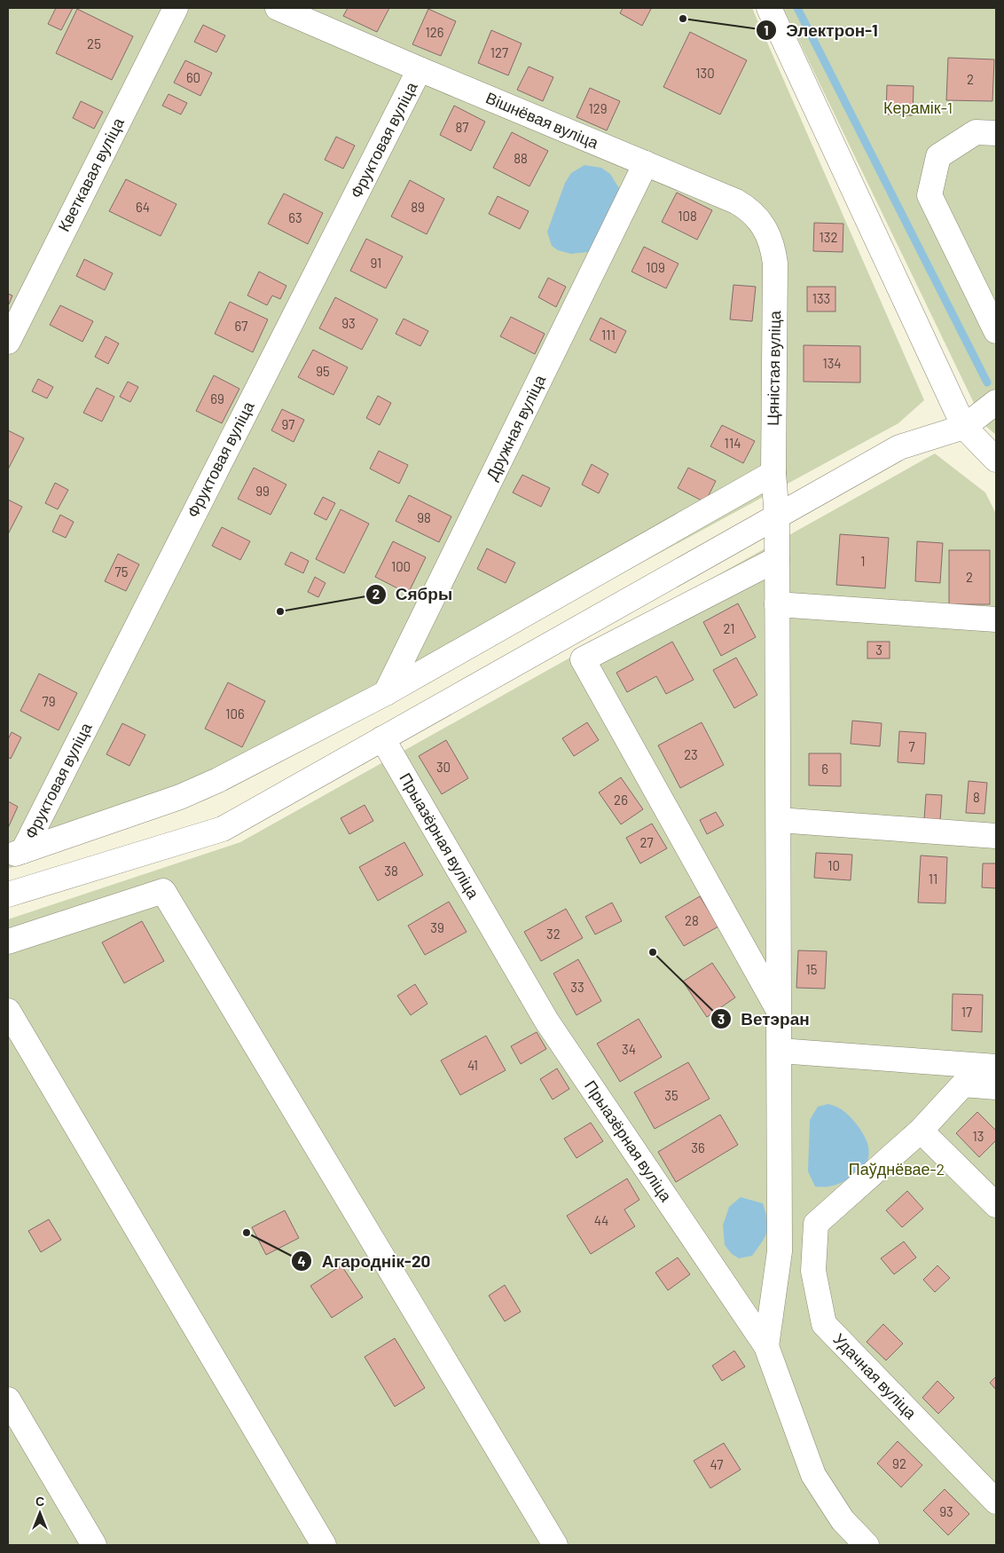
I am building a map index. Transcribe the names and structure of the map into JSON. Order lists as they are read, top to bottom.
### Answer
{
  "streets": {
    "street": [
      "Вішнёвая вуліца",
      "Фруктовая вуліца",
      "Кветкавая вуліца",
      "Цяністая вуліца",
      "Дружная вуліца",
      "Прыазёрная вуліца",
      "Удачная вуліца"
    ]
  },
  "crossings": [
    ["Вішнёвая вуліца", "Фруктовая вуліца"],
    ["Вішнёвая вуліца", "Цяністая вуліца"],
    ["Вішнёвая вуліца", "Дружная вуліца"],
    ["Цяністая вуліца", "Прыазёрная вуліца"]
  ],
  "parks": ["Керамік-1", "Паўднёвае-2"],
  "places": [
    "Электрон-1",
    "Сябры",
    "Ветэран",
    "Агароднік-20"
  ],
  "house_numbers": [
    "126",
    "25",
    "127",
    "130",
    "60",
    "2",
    "129",
    "87",
    "88",
    "64",
    "89",
    "108",
    "63",
    "132",
    "91",
    "109",
    "133",
    "93",
    "67",
    "111",
    "134",
    "95",
    "69",
    "97",
    "114",
    "99",
    "98",
    "1",
    "100",
    "75",
    "2",
    "21",
    "3",
    "79",
    "106",
    "7",
    "23",
    "30",
    "6",
    "8",
    "26",
    "27",
    "10",
    "38",
    "11",
    "28",
    "39",
    "32",
    "15",
    "33",
    "17",
    "34",
    "41",
    "35",
    "13",
    "36",
    "44",
    "92",
    "47",
    "93"
  ],
  "north": "top"
}
